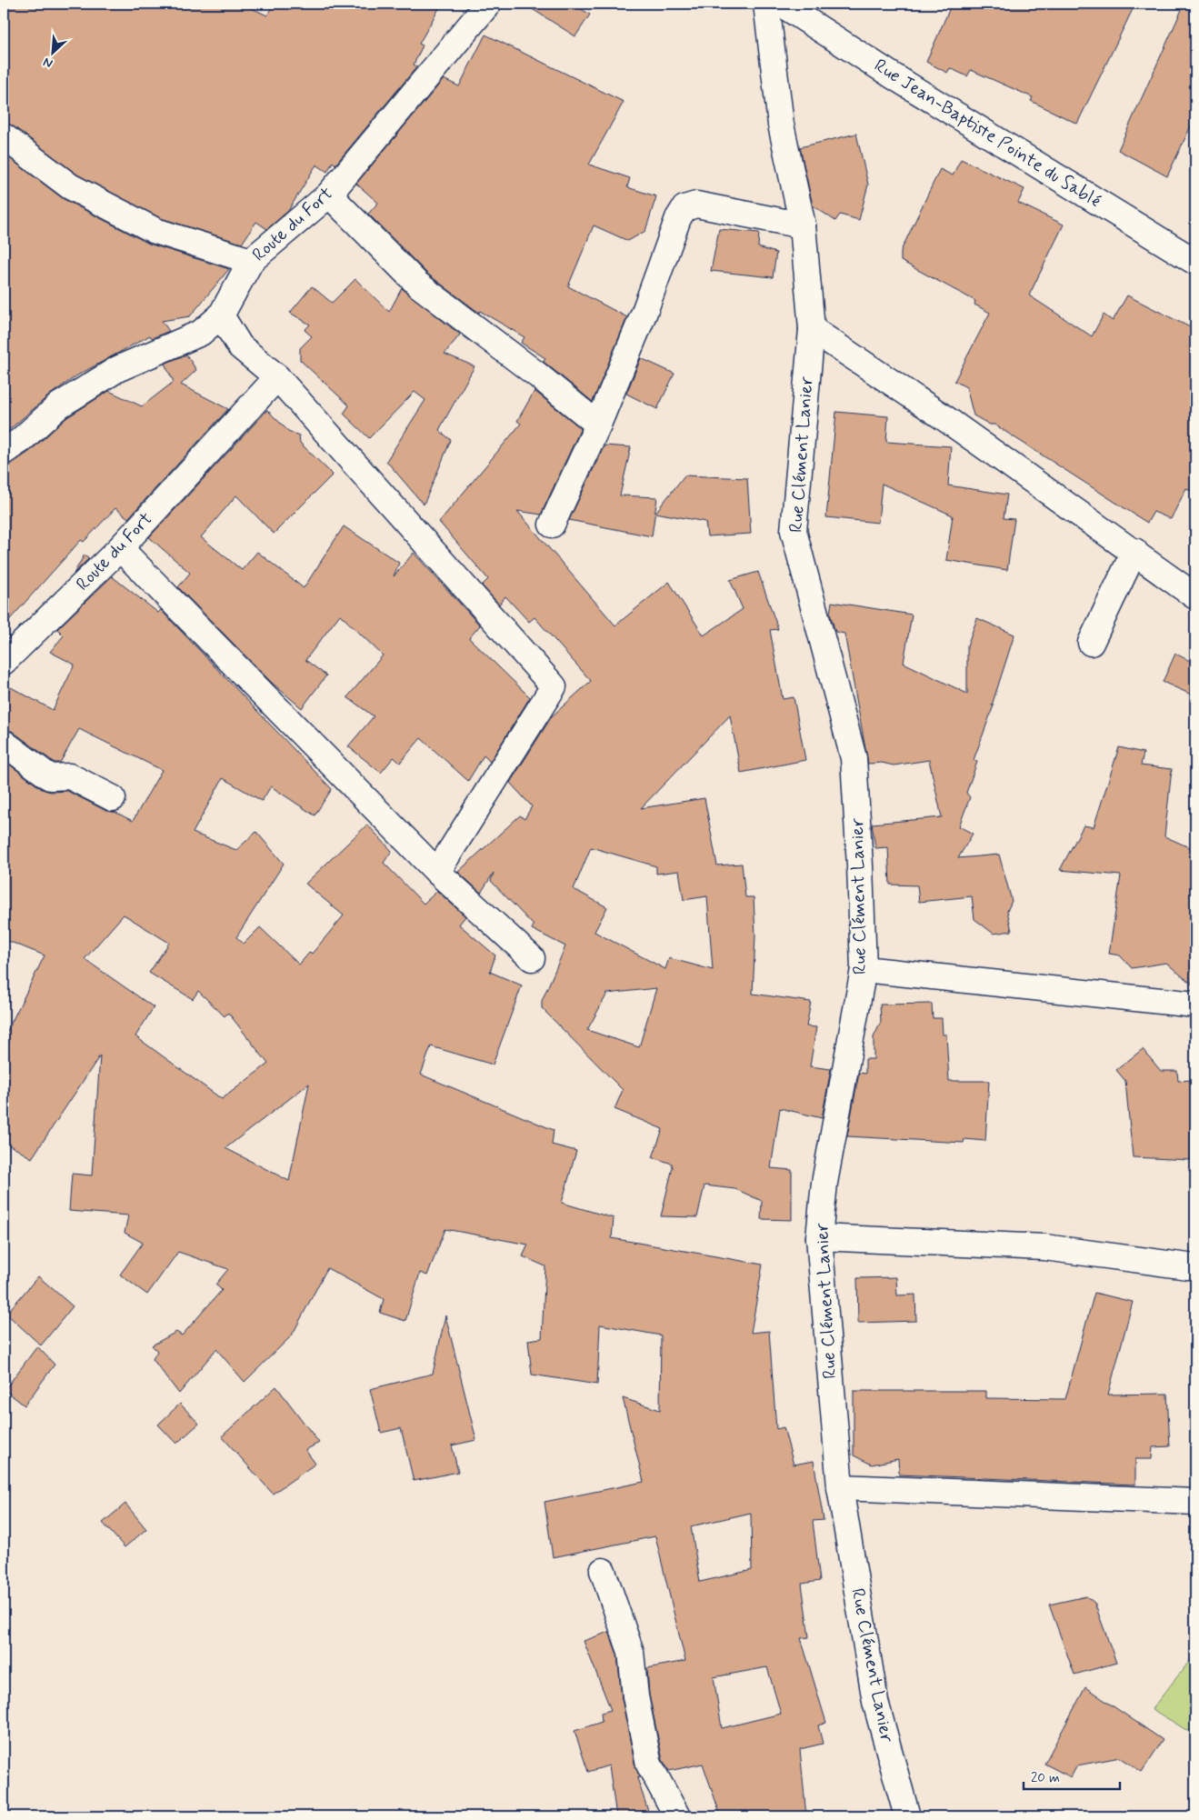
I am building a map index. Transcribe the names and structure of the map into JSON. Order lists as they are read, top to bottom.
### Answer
{
  "streets": {
    "street": ["Rue Jean-Baptiste Pointe du Sablé", "Route du Fort", "Rue Clément Lanier"]
  },
  "scale_bar": "20 m",
  "north": "bottom left"
}
